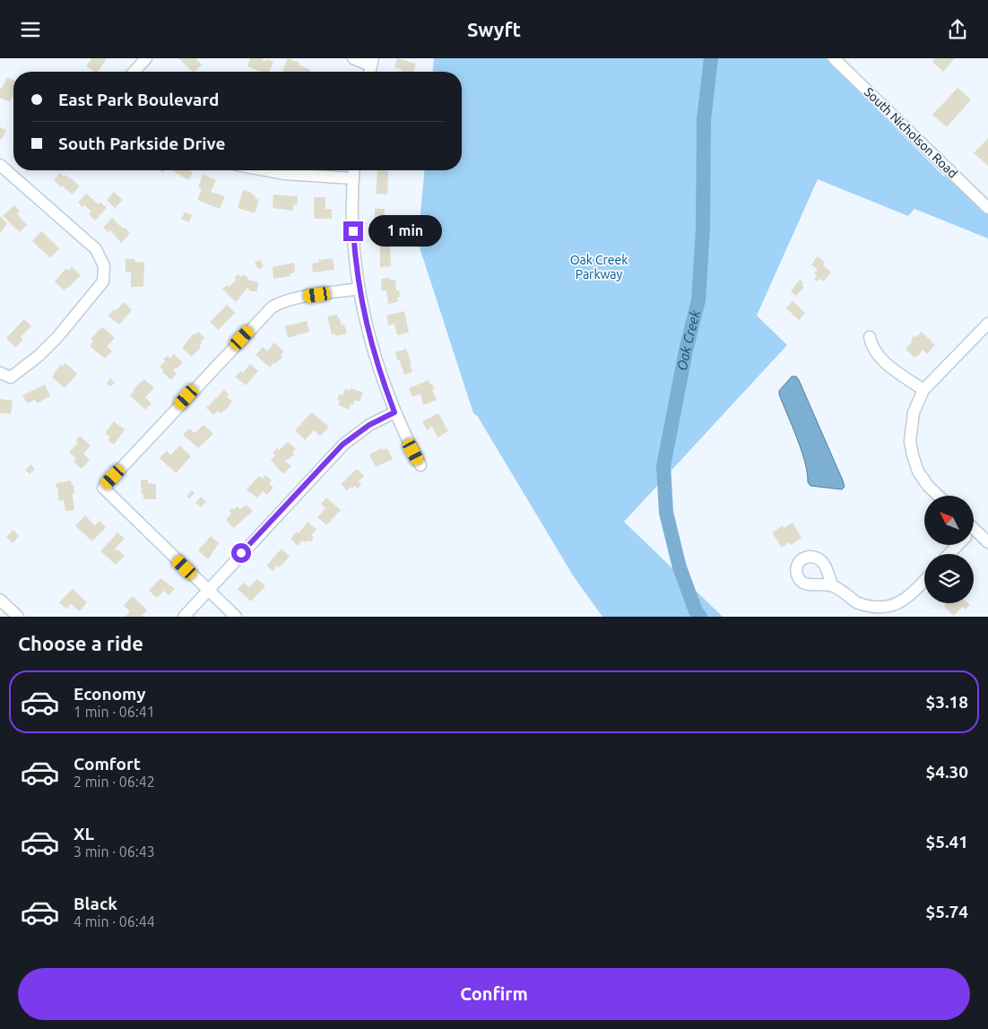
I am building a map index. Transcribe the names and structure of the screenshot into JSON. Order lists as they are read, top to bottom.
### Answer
{
  "streets": {
    "street": ["South Nicholson Road"]
  },
  "water": ["Oak Creek"],
  "parks": ["Oak Creek Parkway"],
  "north": "top left",
  "page": {
    "header": "Swyft",
    "banner": ["East Park Boulevard", "South Parkside Drive"],
    "bubble": "1 min",
    "heading": "Choose a ride",
    "list": [
      {
        "name": "Economy",
        "note": "1 min · 06:41",
        "value": "$3.18"
      },
      {
        "name": "Comfort",
        "note": "2 min · 06:42",
        "value": "$4.30"
      },
      {
        "name": "XL",
        "note": "3 min · 06:43",
        "value": "$5.41"
      },
      {
        "name": "Black",
        "note": "4 min · 06:44",
        "value": "$5.74"
      }
    ],
    "buttons": "Confirm"
  }
}
